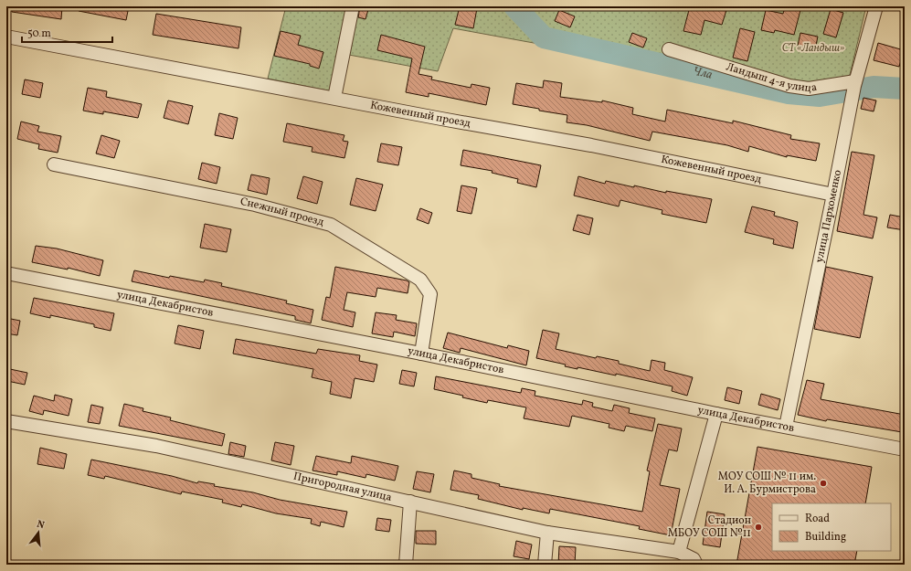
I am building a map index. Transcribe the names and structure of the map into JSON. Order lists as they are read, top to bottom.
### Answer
{
  "streets": {
    "street": [
      "Ландыш 4-я улица",
      "Кожевенный проезд",
      "Снежный проезд",
      "улица Пархоменко",
      "улица Декабристов",
      "Пригородная улица"
    ]
  },
  "crossings": [
    ["Ландыш 4-я улица", "улица Пархоменко"],
    ["Кожевенный проезд", "улица Пархоменко"],
    ["Снежный проезд", "улица Декабристов"],
    ["улица Пархоменко", "улица Декабристов"]
  ],
  "water": ["Чла"],
  "parks": ["СТ «Ландыш»"],
  "places": ["МОУ СОШ № 11 им. И. А. Бурмистрова", "Стадион МБОУ СОШ №11"],
  "legend": ["Road", "Building"],
  "scale_bar": "50 m",
  "north": "top"
}
